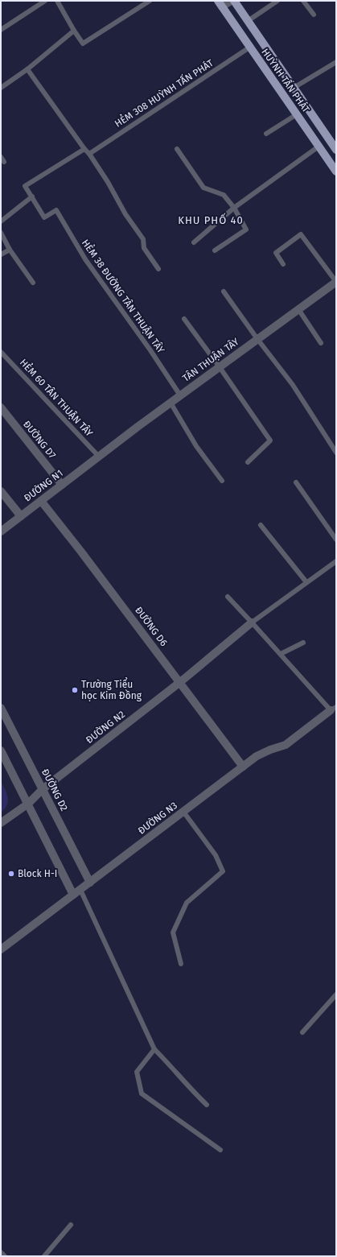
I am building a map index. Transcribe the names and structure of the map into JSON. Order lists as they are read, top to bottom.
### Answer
{
  "streets": {
    "main road": ["HUỲNH TẤN PHÁT"],
    "street": [
      "TÂN THUẬN TÂY",
      "ĐƯỜNG D7",
      "ĐƯỜNG N1",
      "ĐƯỜNG D6",
      "ĐƯỜNG N2",
      "ĐƯỜNG D2",
      "ĐƯỜNG N3"
    ],
    "lane": ["HẺM 308 HUỲNH TẤN PHÁT", "HẺM 38 ĐƯỜNG TÂN THUẬN TÂY", "HẺM 60 TÂN THUẬN TÂY"]
  },
  "crossings": [
    ["HUỲNH TẤN PHÁT", "HẺM 308 HUỲNH TẤN PHÁT"],
    ["HẺM 38 ĐƯỜNG TÂN THUẬN TÂY", "TÂN THUẬN TÂY"],
    ["TÂN THUẬN TÂY", "HẺM 60 TÂN THUẬN TÂY"],
    ["TÂN THUẬN TÂY", "ĐƯỜNG N1"],
    ["HẺM 60 TÂN THUẬN TÂY", "ĐƯỜNG N1"],
    ["ĐƯỜNG D7", "ĐƯỜNG N1"],
    ["ĐƯỜNG N1", "ĐƯỜNG D6"],
    ["ĐƯỜNG D6", "ĐƯỜNG N2"],
    ["ĐƯỜNG D6", "ĐƯỜNG N3"],
    ["ĐƯỜNG N2", "ĐƯỜNG D2"],
    ["ĐƯỜNG D2", "ĐƯỜNG N3"]
  ],
  "districts": ["KHU PHỐ 40"],
  "places": ["Trường Tiểu học Kim Đồng", "Block H-I"]
}
